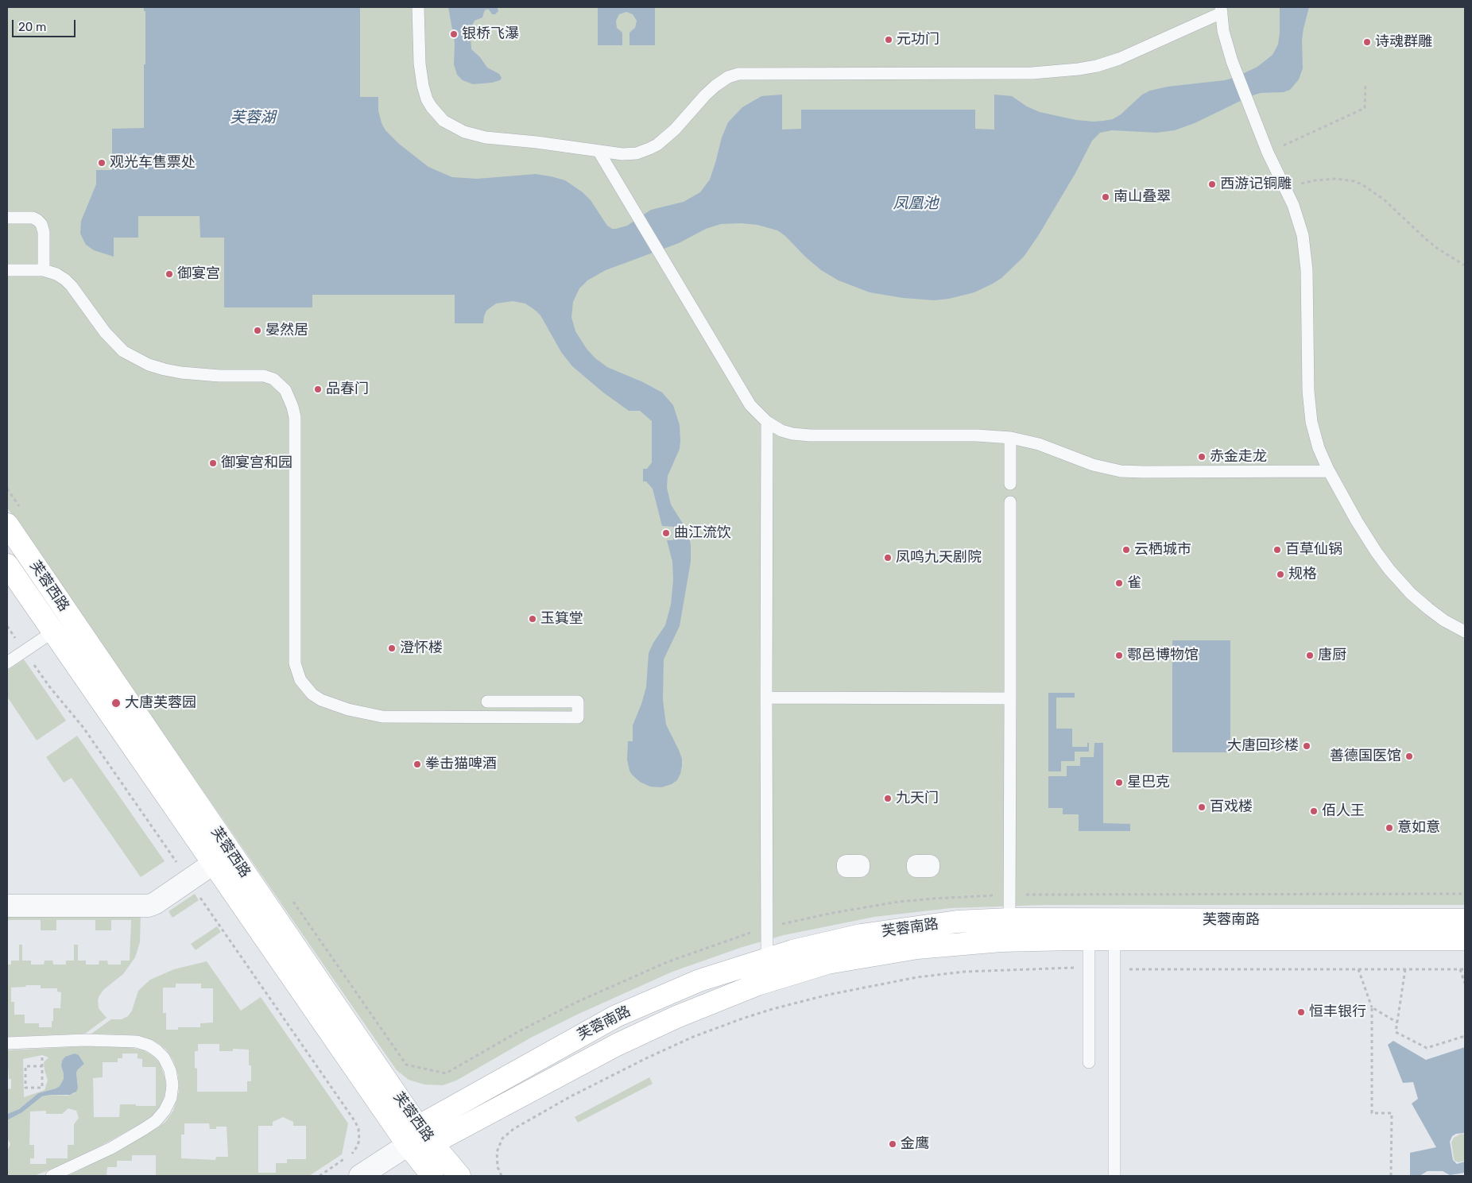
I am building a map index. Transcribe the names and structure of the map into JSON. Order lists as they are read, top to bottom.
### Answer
{
  "streets": {
    "main road": ["芙蓉西路", "芙蓉南路"]
  },
  "crossings": [
    ["芙蓉西路", "芙蓉南路"]
  ],
  "water": ["芙蓉湖", "凤凰池"],
  "places": [
    "银桥飞瀑",
    "元功门",
    "诗魂群雕",
    "观光车售票处",
    "西游记铜雕",
    "南山叠翠",
    "御宴宫",
    "晏然居",
    "品春门",
    "赤金走龙",
    "御宴宫和园",
    "曲江流饮",
    "云栖城市",
    "百草仙锅",
    "凤鸣九天剧院",
    "规格",
    "雀",
    "玉箕堂",
    "澄怀楼",
    "鄠邑博物馆",
    "唐厨",
    "大唐芙蓉园",
    "大唐回珍楼",
    "善德国医馆",
    "拳击猫啤酒",
    "星巴克",
    "九天门",
    "百戏楼",
    "佰人王",
    "意如意",
    "恒丰银行",
    "金鹰"
  ],
  "scale_bar": "20 m"
}
